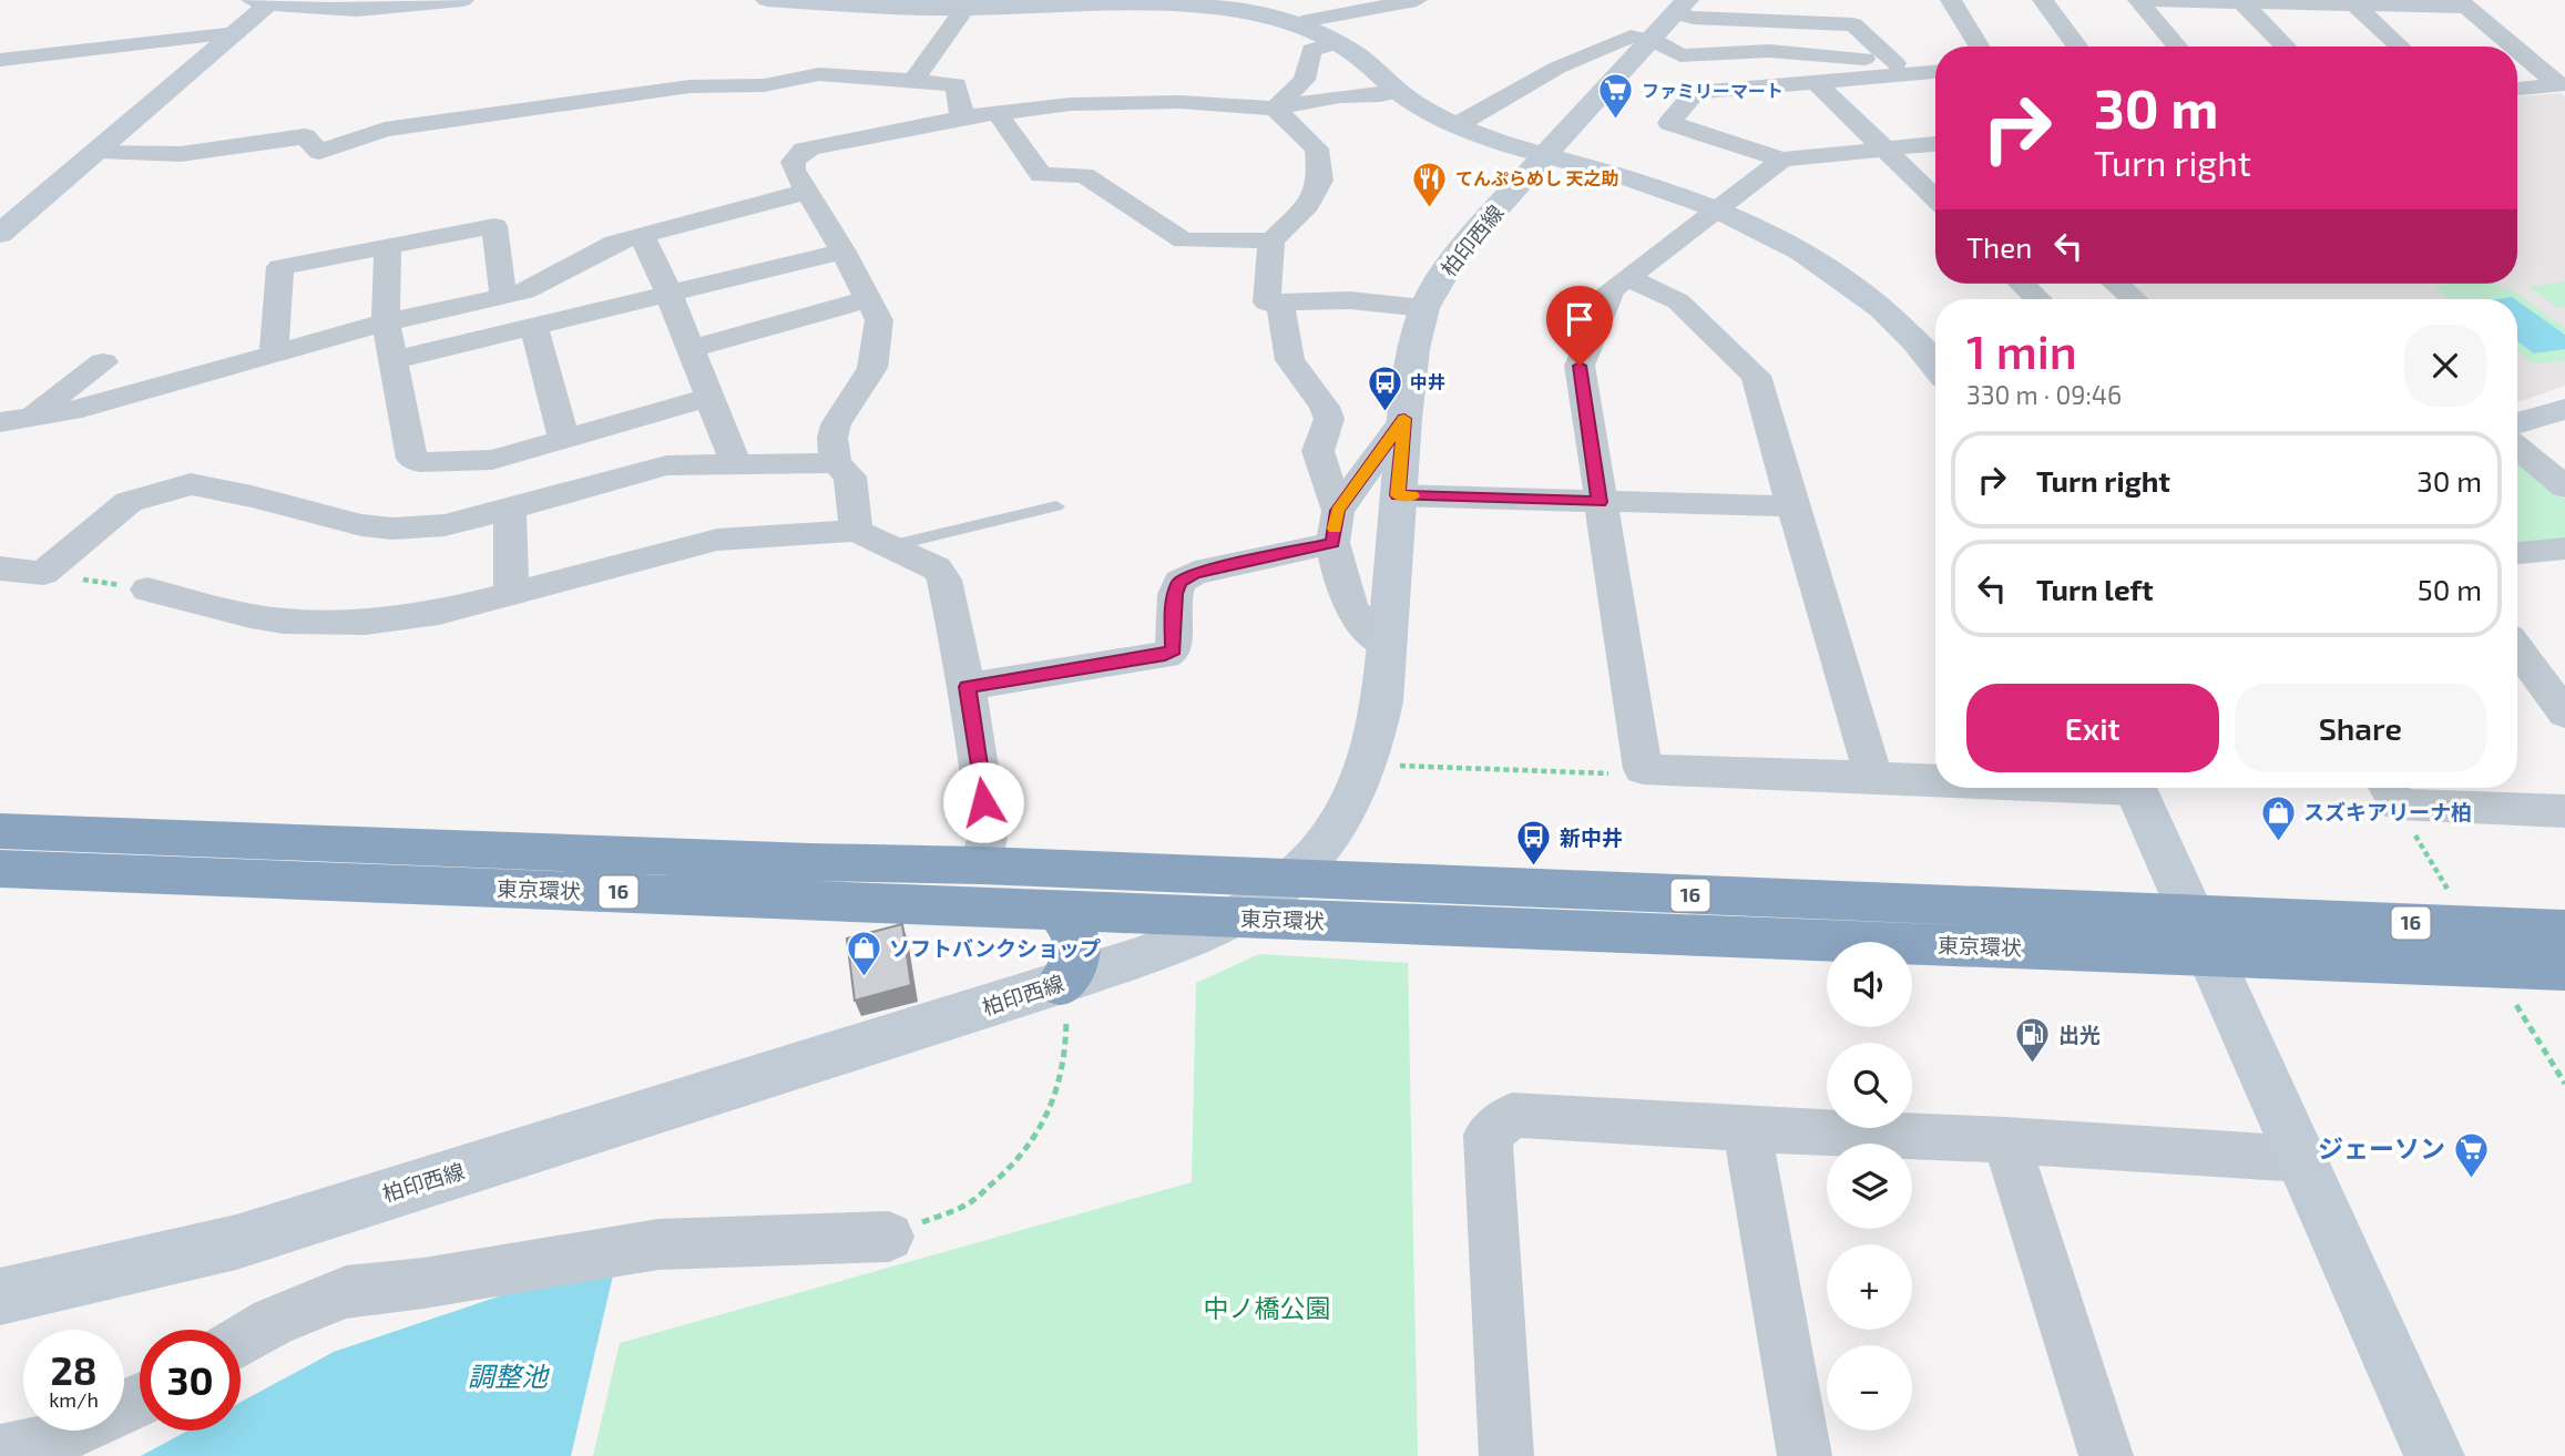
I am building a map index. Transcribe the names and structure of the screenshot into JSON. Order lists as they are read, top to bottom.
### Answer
{
  "streets": {
    "highway": ["東京環状", "16"],
    "street": ["柏印西線"]
  },
  "crossings": [
    ["柏印西線", "東京環状"]
  ],
  "water": ["調整池"],
  "parks": ["中ノ橋公園"],
  "places": {
    "supermarket": ["ファミリーマート", "ジェーソン"],
    "restaurant": ["てんぷらめし 天之助"],
    "bus stop": ["中井", "新中井"],
    "shop": ["スズキアリーナ柏", "ソフトバンクショップ"],
    "fuel station": ["出光"]
  },
  "page": {
    "turn": ["30 m", "Turn right"],
    "then": "Then",
    "heading": ["1 min", "330 m · 09:46"],
    "list": [
      {
        "name": "Turn right",
        "value": "30 m"
      },
      {
        "name": "Turn left",
        "value": "50 m"
      }
    ],
    "buttons": ["Exit", "Share"],
    "map_buttons": ["+", "−"],
    "speed": "28 km/h",
    "limit": "30"
  }
}
